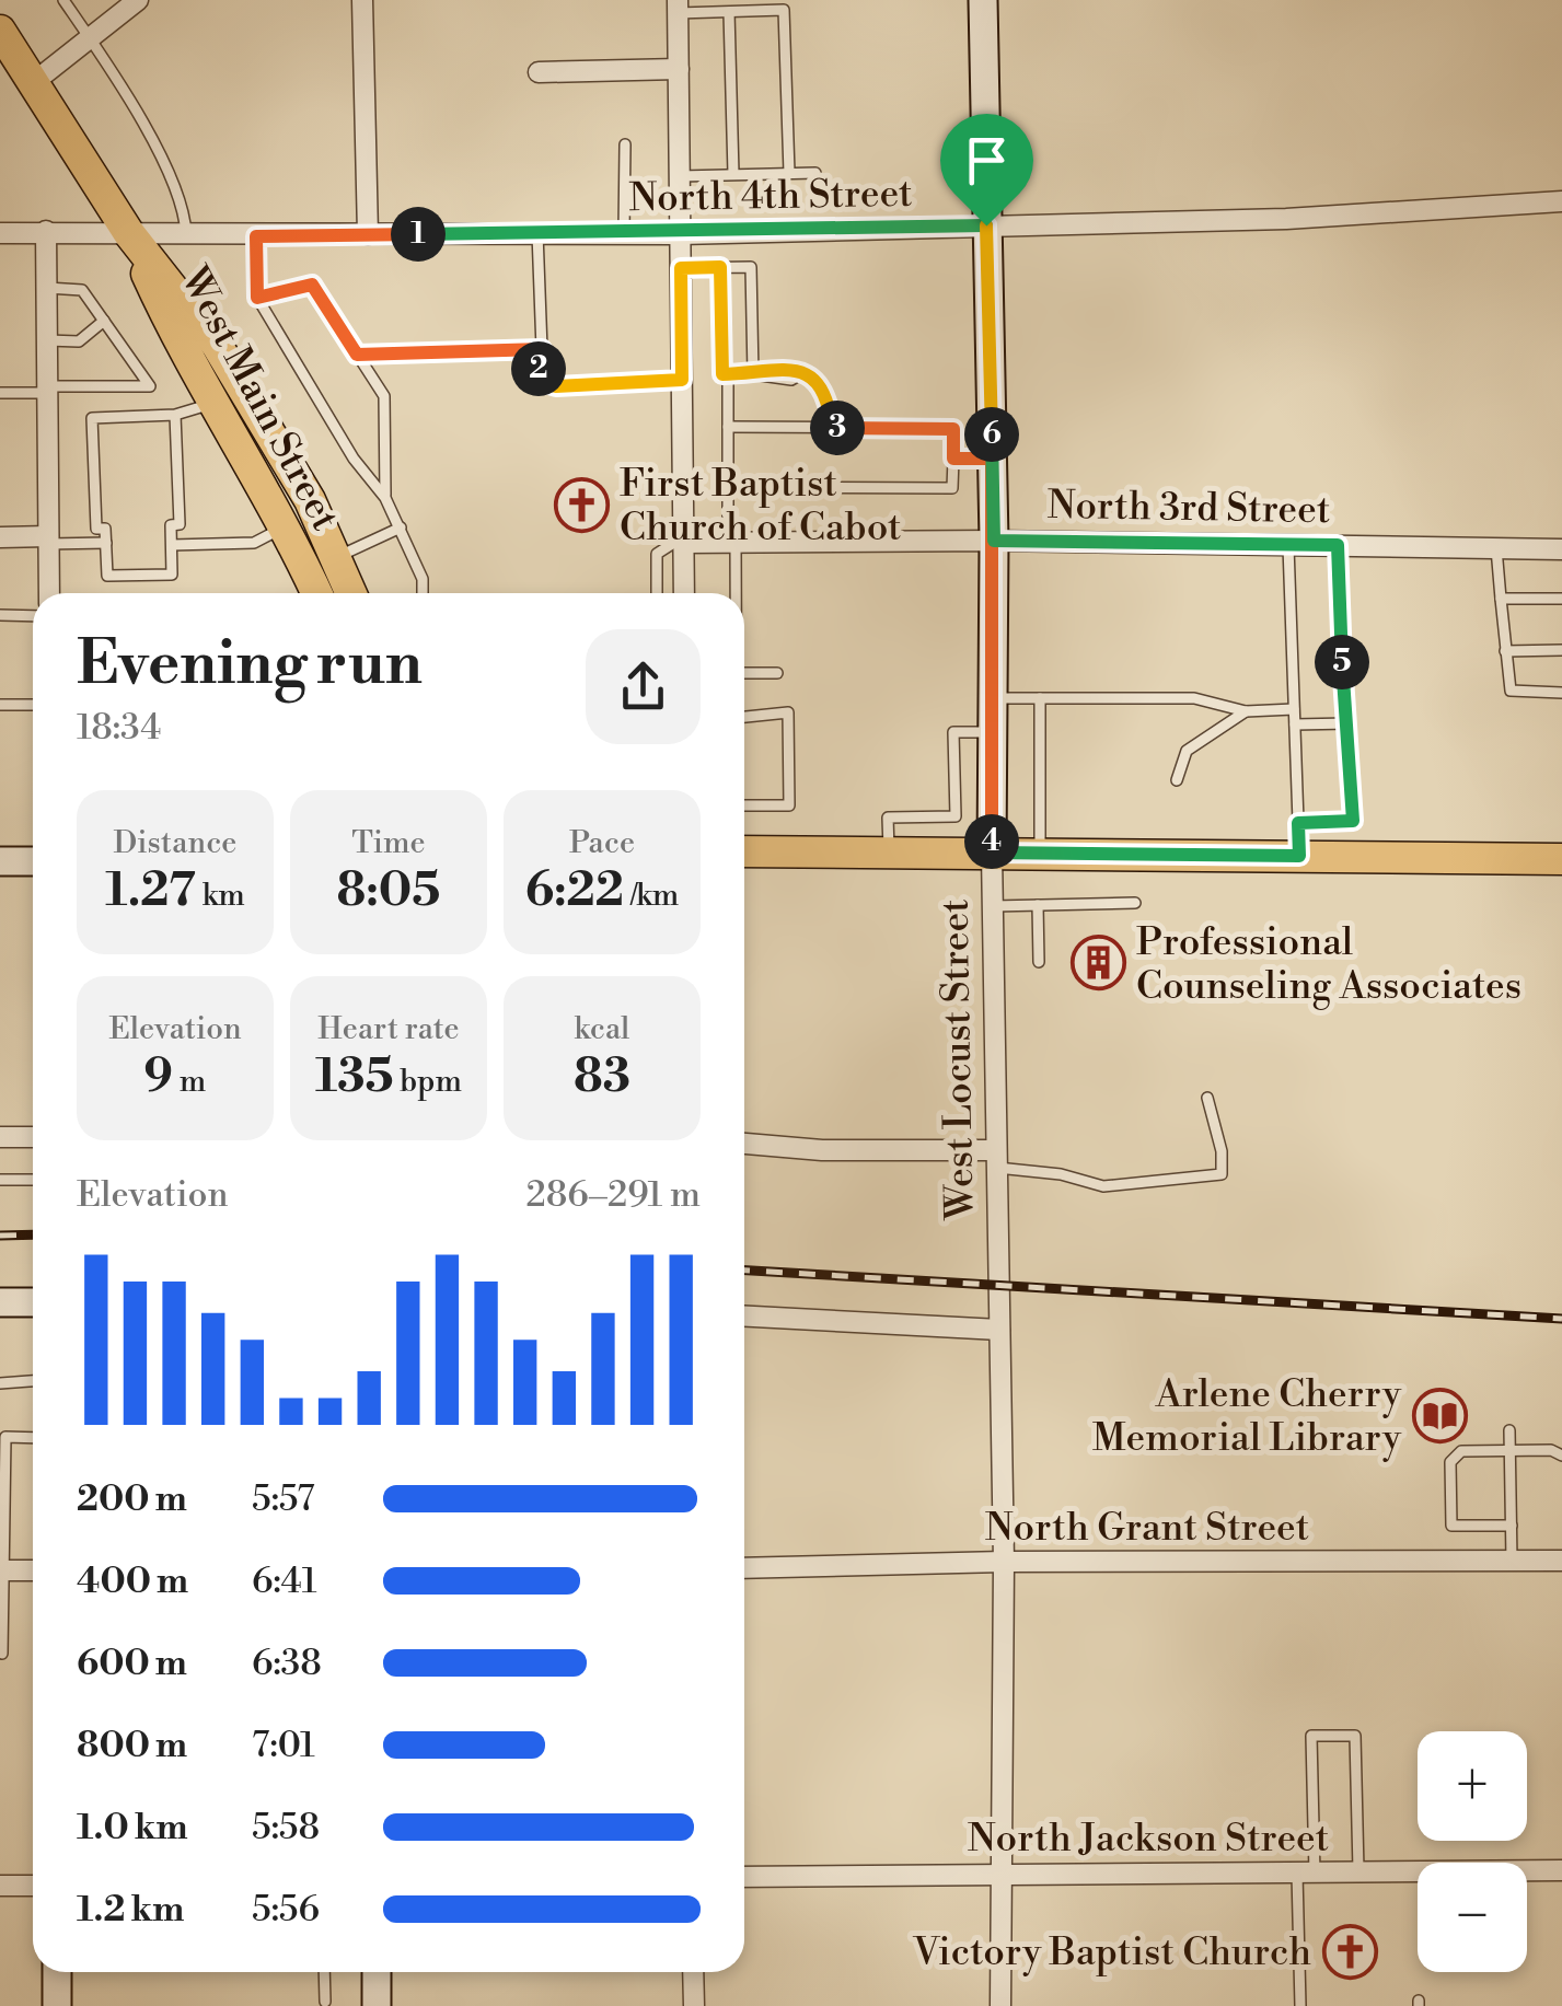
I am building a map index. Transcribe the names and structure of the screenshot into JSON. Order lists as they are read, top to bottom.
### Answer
{
  "streets": {
    "main road": ["West Main Street"],
    "street": [
      "North 4th Street",
      "North 3rd Street",
      "West Locust Street",
      "North Grant Street",
      "North Jackson Street"
    ]
  },
  "crossings": [
    ["North 4th Street", "West Main Street"],
    ["North 4th Street", "West Locust Street"],
    ["North 3rd Street", "West Locust Street"],
    ["West Locust Street", "North Grant Street"],
    ["West Locust Street", "North Jackson Street"]
  ],
  "places": {
    "church": ["First Baptist Church of Cabot", "Victory Baptist Church"],
    "building": ["Professional Counseling Associates"],
    "library": ["Arlene Cherry Memorial Library"]
  },
  "page": {
    "pins": [
      "1",
      "2",
      "3",
      "6",
      "5",
      "4"
    ],
    "heading": ["Evening run", "18:34"],
    "stats": [
      ["Distance", "1.27 km"],
      ["Time", "8:05"],
      ["Pace", "6:22 /km"],
      ["Elevation", "9 m"],
      ["Heart rate", "135 bpm"],
      ["kcal", "83"]
    ],
    "chart": ["Elevation", "286–291 m"],
    "list": [
      {
        "name": "200 m",
        "note": "5:57"
      },
      {
        "name": "400 m",
        "note": "6:41"
      },
      {
        "name": "600 m",
        "note": "6:38"
      },
      {
        "name": "800 m",
        "note": "7:01"
      },
      {
        "name": "1.0 km",
        "note": "5:58"
      },
      {
        "name": "1.2 km",
        "note": "5:56"
      }
    ],
    "map_buttons": ["+", "−"]
  }
}
